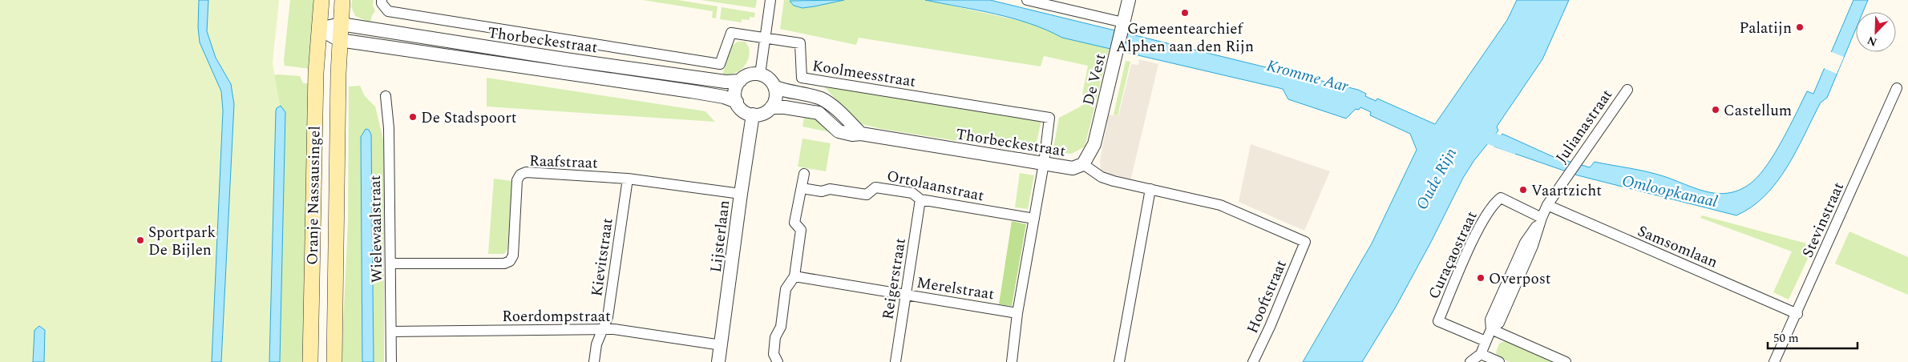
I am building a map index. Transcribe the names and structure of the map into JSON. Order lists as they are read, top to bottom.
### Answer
{
  "streets": {
    "main road": ["Oranje Nassausingel"],
    "street": [
      "Thorbeckestraat",
      "Koolmeesstraat",
      "De Vest",
      "Julianastraat",
      "Raafstraat",
      "Ortolaanstraat",
      "Stevinstraat",
      "Wielewaalstraat",
      "Lijsterlaan",
      "Samsomlaan",
      "Curaçaostraat",
      "Kievitstraat",
      "Reigerstraat",
      "Merelstraat",
      "Hooftstraat",
      "Roerdompstraat"
    ]
  },
  "crossings": [
    ["Thorbeckestraat", "Koolmeesstraat"],
    ["Thorbeckestraat", "De Vest"],
    ["Thorbeckestraat", "Oranje Nassausingel"],
    ["Thorbeckestraat", "Lijsterlaan"],
    ["Thorbeckestraat", "Hooftstraat"],
    ["Julianastraat", "Samsomlaan"],
    ["Julianastraat", "Curaçaostraat"],
    ["Raafstraat", "Wielewaalstraat"],
    ["Raafstraat", "Lijsterlaan"],
    ["Raafstraat", "Kievitstraat"],
    ["Ortolaanstraat", "Reigerstraat"],
    ["Stevinstraat", "Samsomlaan"],
    ["Wielewaalstraat", "Roerdompstraat"],
    ["Lijsterlaan", "Roerdompstraat"],
    ["Kievitstraat", "Roerdompstraat"],
    ["Reigerstraat", "Merelstraat"]
  ],
  "water": ["Kromme Aar", "Oude Rijn", "Omloopkanaal"],
  "places": [
    "Gemeentearchief Alphen aan den Rijn",
    "Palatijn",
    "Castellum",
    "De Stadspoort",
    "Vaartzicht",
    "Sportpark De Bijlen",
    "Overpost"
  ],
  "scale_bar": "50 m",
  "north": "bottom left"
}
